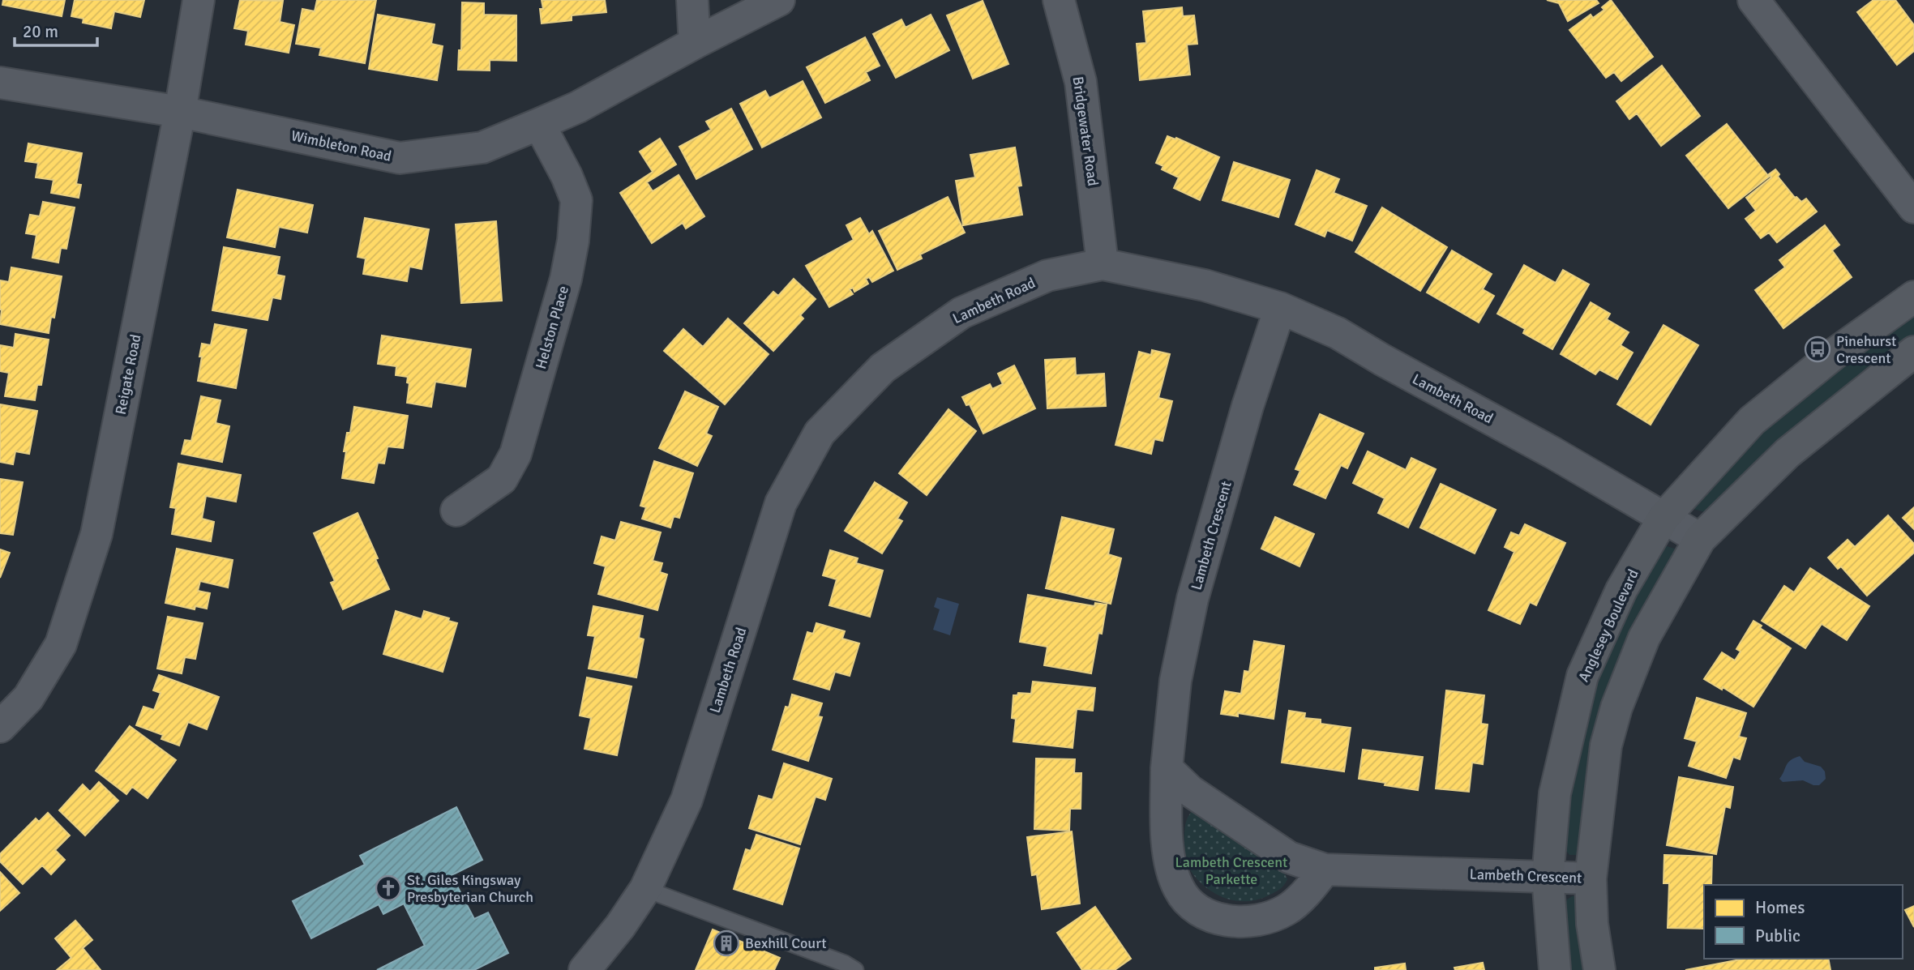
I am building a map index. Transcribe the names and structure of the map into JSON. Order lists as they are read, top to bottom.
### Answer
{
  "streets": {
    "street": [
      "Bridgewater Road",
      "Wimbleton Road",
      "Lambeth Road",
      "Helston Place",
      "Reigate Road",
      "Lambeth Crescent",
      "Anglesey Boulevard"
    ]
  },
  "crossings": [
    ["Bridgewater Road", "Lambeth Road"],
    ["Wimbleton Road", "Helston Place"],
    ["Wimbleton Road", "Reigate Road"],
    ["Lambeth Road", "Lambeth Crescent"],
    ["Lambeth Road", "Anglesey Boulevard"],
    ["Lambeth Crescent", "Anglesey Boulevard"]
  ],
  "parks": ["Lambeth Crescent Parkette"],
  "places": {
    "bus stop": ["Pinehurst Crescent"],
    "church": ["St. Giles Kingsway Presbyterian Church"],
    "building": ["Bexhill Court"]
  },
  "legend": ["Homes", "Public"],
  "scale_bar": "20 m"
}
